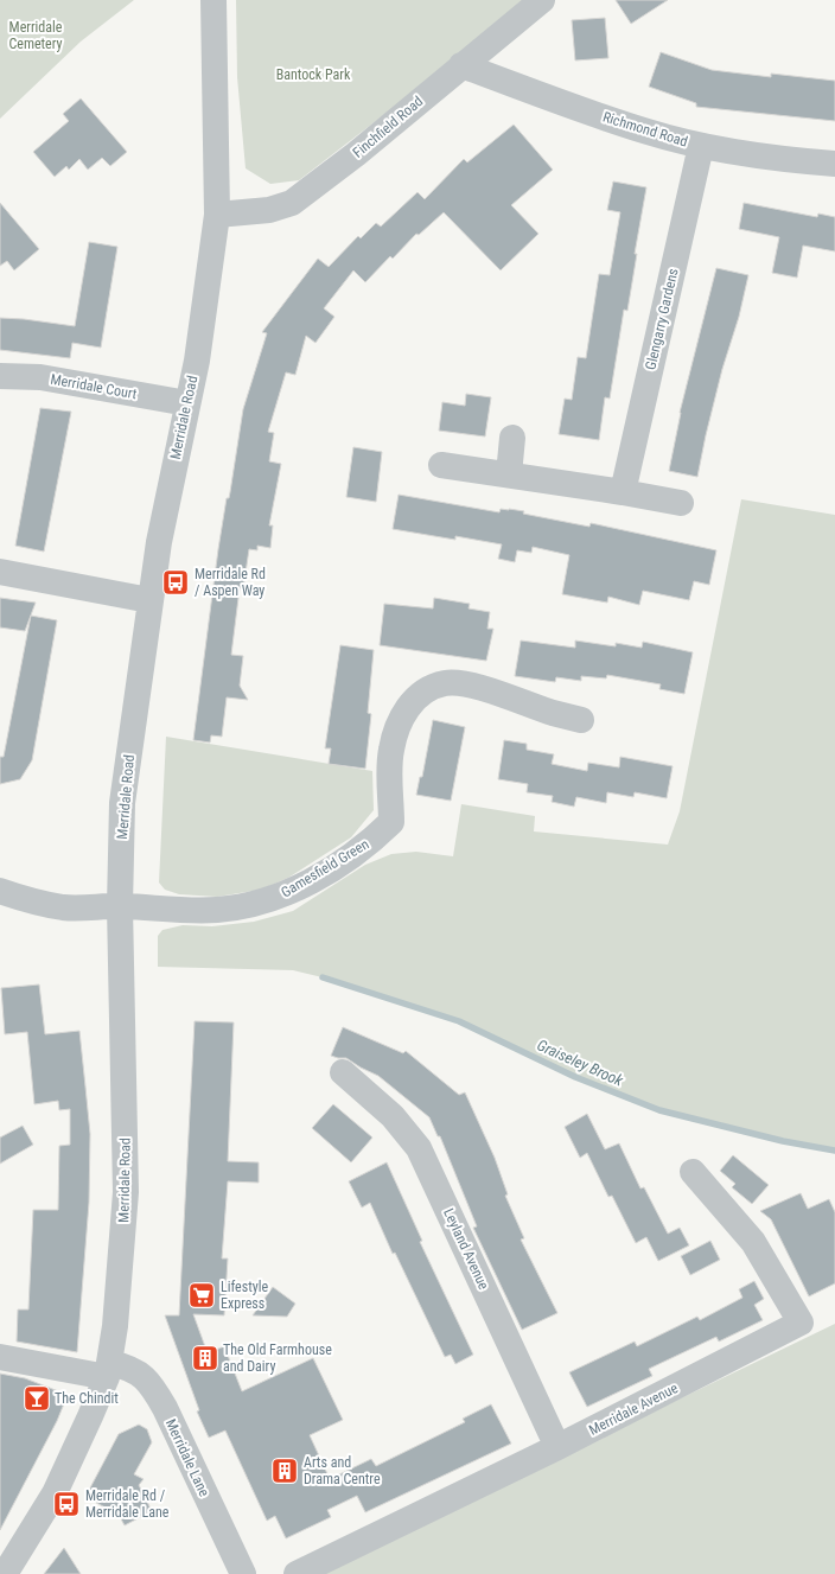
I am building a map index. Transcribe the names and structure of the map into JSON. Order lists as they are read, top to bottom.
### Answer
{
  "streets": {
    "street": [
      "Finchfield Road",
      "Richmond Road",
      "Glengarry Gardens",
      "Merridale Court",
      "Merridale Road",
      "Gamesfield Green",
      "Leyland Avenue",
      "Merridale Avenue",
      "Merridale Lane"
    ]
  },
  "crossings": [
    ["Finchfield Road", "Richmond Road"],
    ["Finchfield Road", "Merridale Road"],
    ["Richmond Road", "Glengarry Gardens"],
    ["Merridale Court", "Merridale Road"],
    ["Merridale Road", "Gamesfield Green"],
    ["Merridale Road", "Merridale Lane"],
    ["Leyland Avenue", "Merridale Avenue"]
  ],
  "water": ["Graiseley Brook"],
  "parks": ["Merridale Cemetery", "Bantock Park"],
  "places": {
    "bus stop": ["Merridale Rd / Aspen Way", "Merridale Rd / Merridale Lane"],
    "supermarket": ["Lifestyle Express"],
    "building": ["The Old Farmhouse and Dairy", "Arts and Drama Centre"],
    "bar": ["The Chindit"]
  }
}
